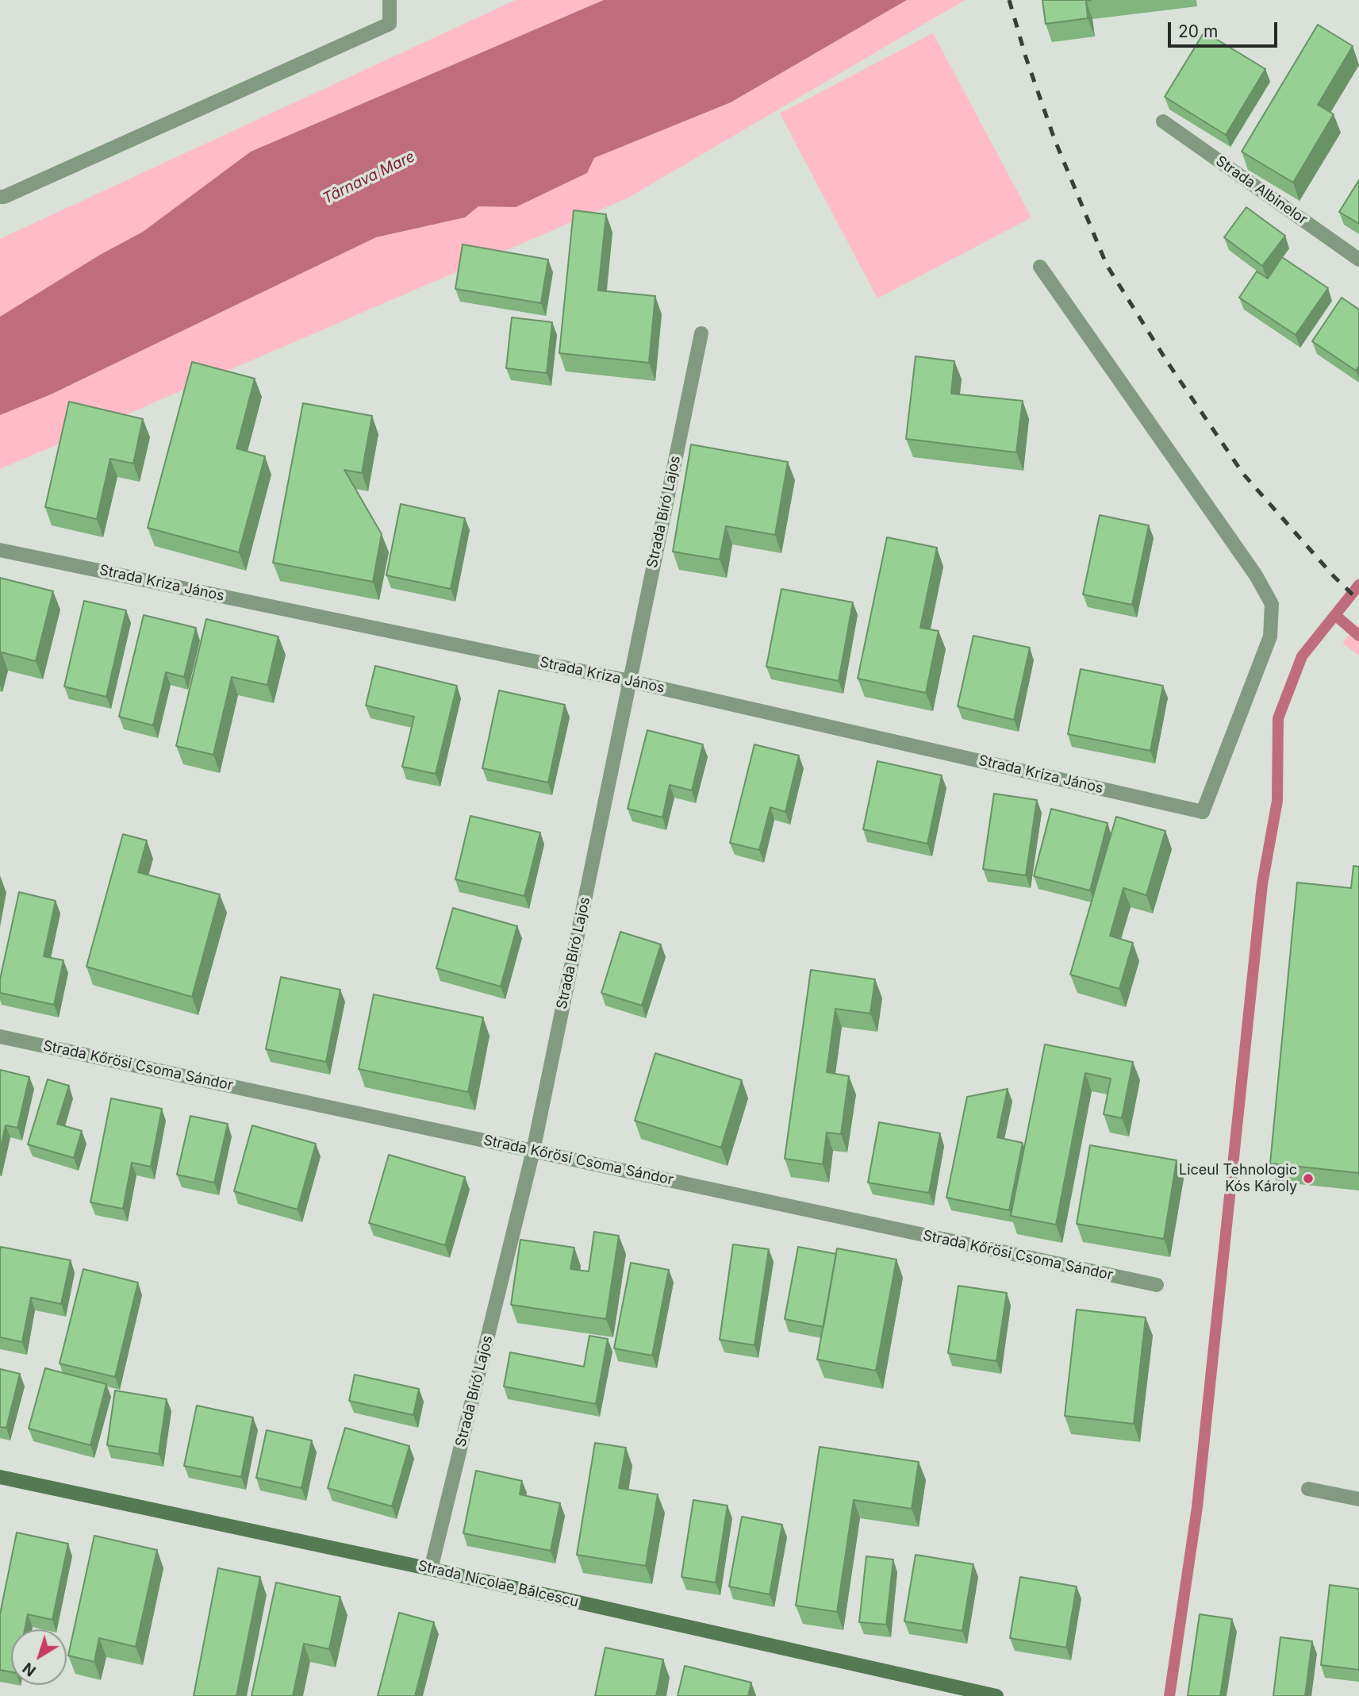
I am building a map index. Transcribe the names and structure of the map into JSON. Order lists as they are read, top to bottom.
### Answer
{
  "streets": {
    "main road": ["Strada Nicolae Bălcescu"],
    "street": [
      "Strada Albinelor",
      "Strada Bíró Lajos",
      "Strada Kriza János",
      "Strada Kőrösi Csoma Sándor"
    ]
  },
  "crossings": [
    ["Strada Bíró Lajos", "Strada Kriza János"],
    ["Strada Bíró Lajos", "Strada Kőrösi Csoma Sándor"],
    ["Strada Bíró Lajos", "Strada Nicolae Bălcescu"]
  ],
  "water": ["Târnava Mare"],
  "places": ["Liceul Tehnologic Kós Károly"],
  "scale_bar": "20 m",
  "north": "bottom left"
}
